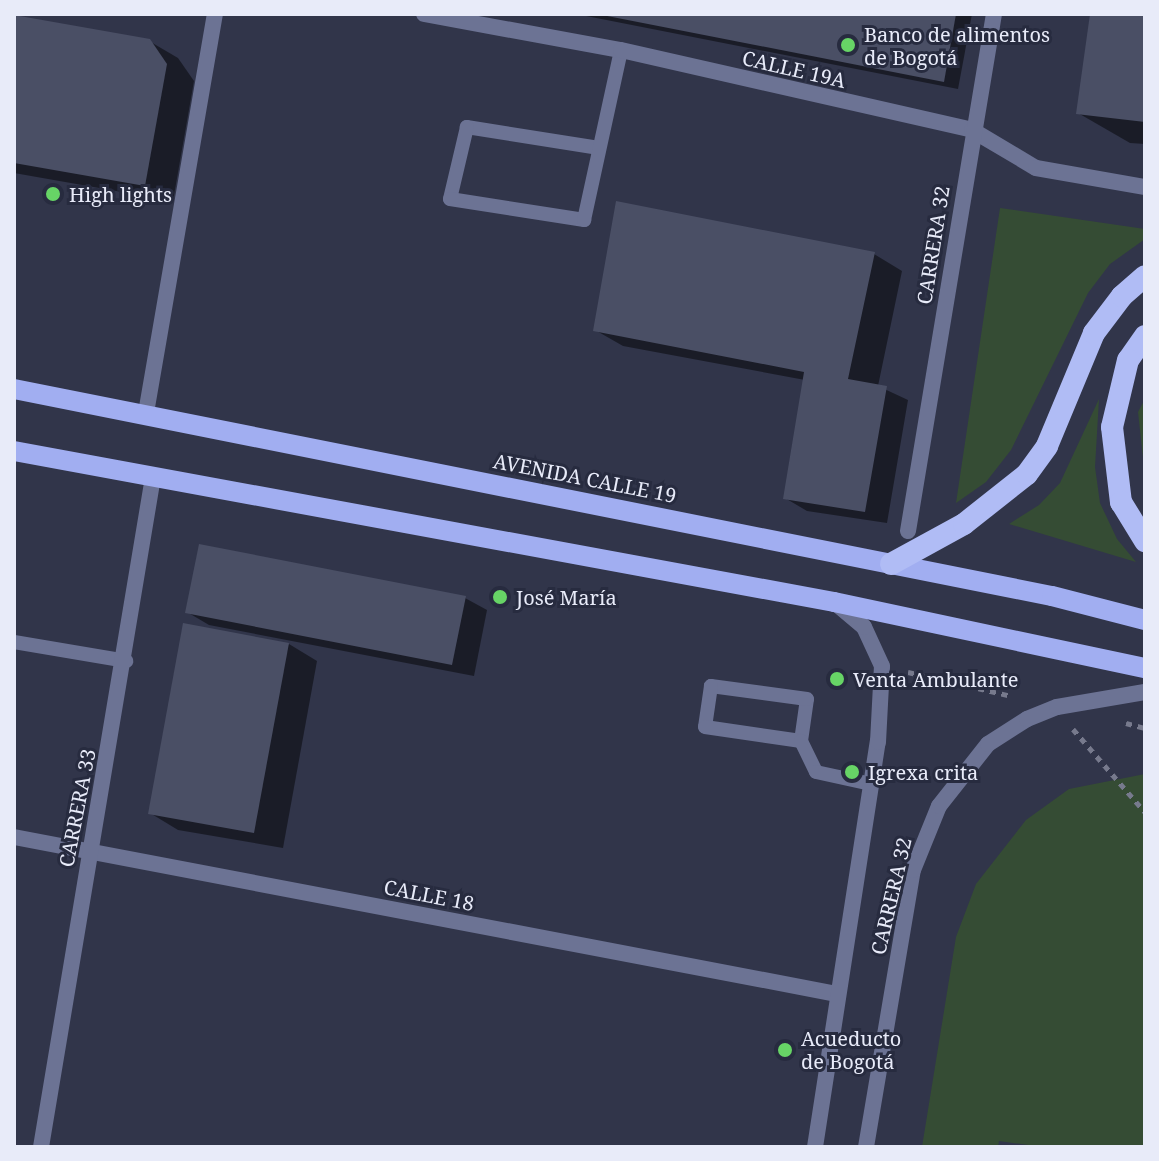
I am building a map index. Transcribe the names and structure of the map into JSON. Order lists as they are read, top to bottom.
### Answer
{
  "streets": {
    "main road": ["AVENIDA CALLE 19"],
    "street": [
      "CALLE 19A",
      "CARRERA 32",
      "CARRERA 33",
      "CALLE 18"
    ]
  },
  "crossings": [
    ["CALLE 19A", "CARRERA 32"],
    ["CARRERA 32", "CALLE 18"],
    ["CARRERA 33", "CALLE 18"]
  ],
  "places": [
    "Banco de alimentos de Bogotá",
    "High lights",
    "José María",
    "Venta Ambulante",
    "Igrexa crita",
    "Acueducto de Bogotá"
  ]
}
